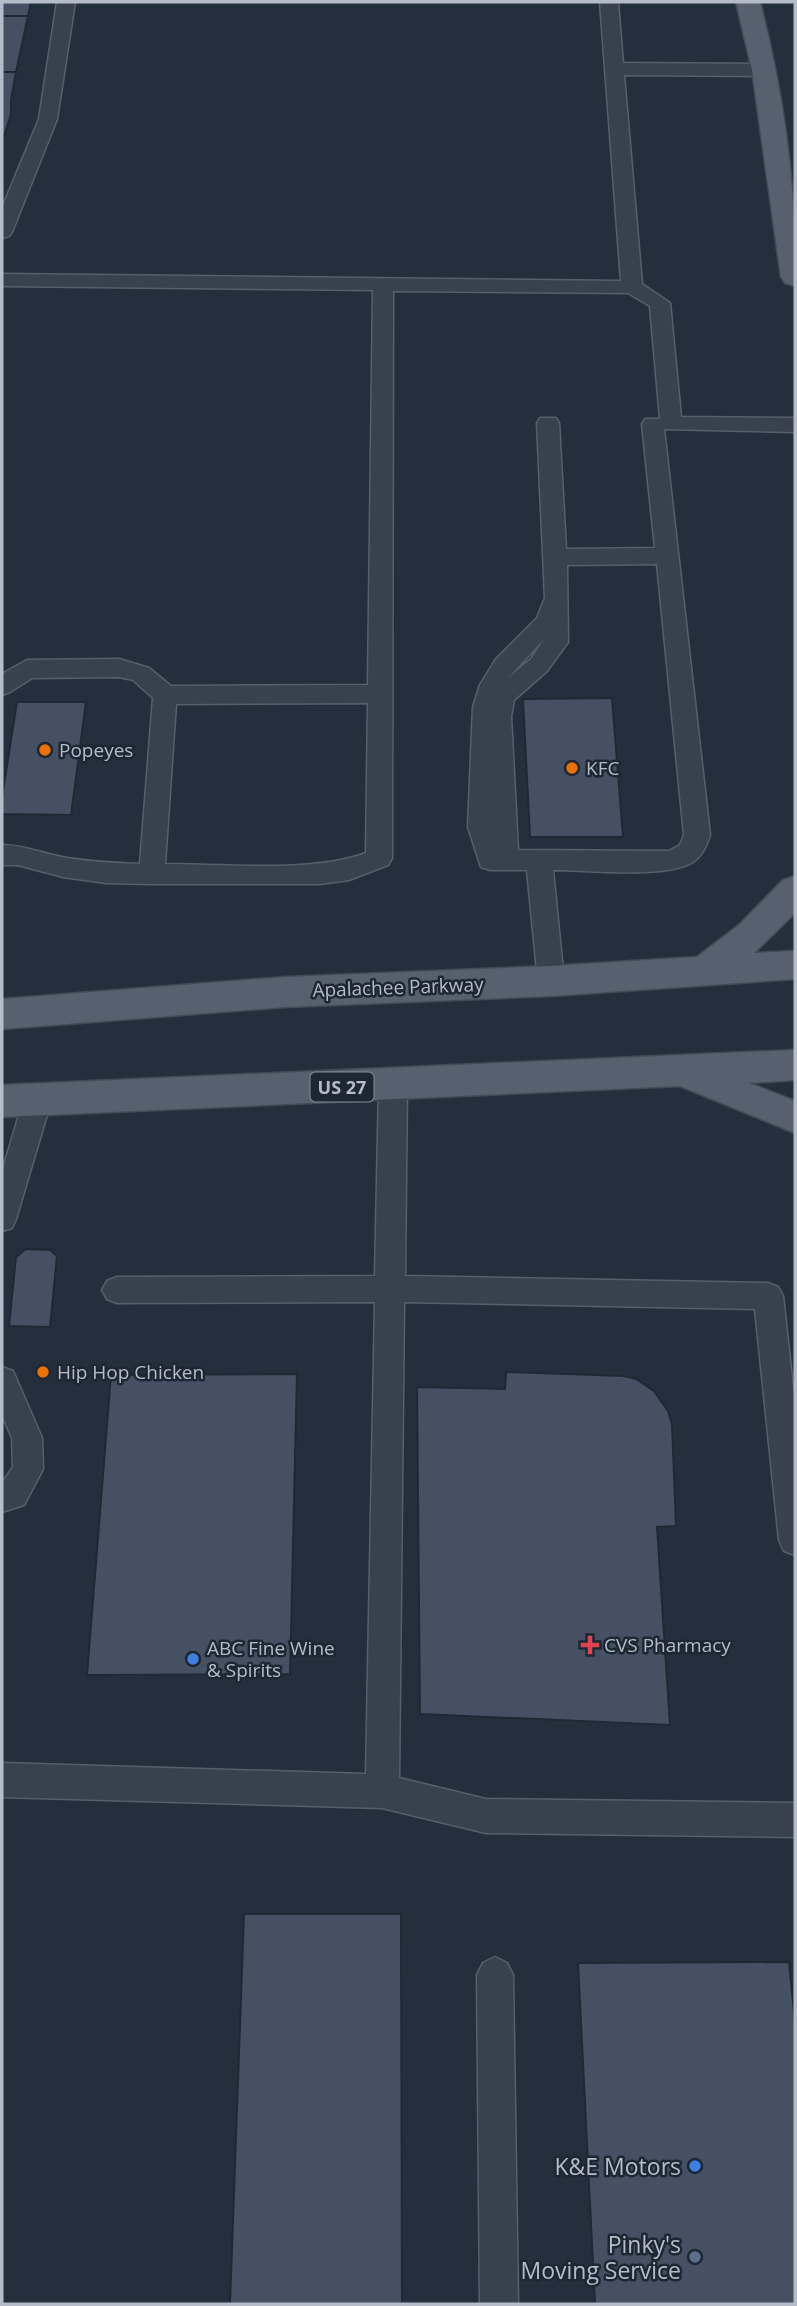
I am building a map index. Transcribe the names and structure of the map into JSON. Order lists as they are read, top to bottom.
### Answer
{
  "streets": {
    "main road": ["Apalachee Parkway", "US 27"]
  },
  "places": {
    "other": [
      "Popeyes",
      "KFC",
      "Hip Hop Chicken",
      "ABC Fine Wine & Spirits",
      "K&E Motors",
      "Pinky's Moving Service"
    ],
    "health": ["CVS Pharmacy"]
  }
}
